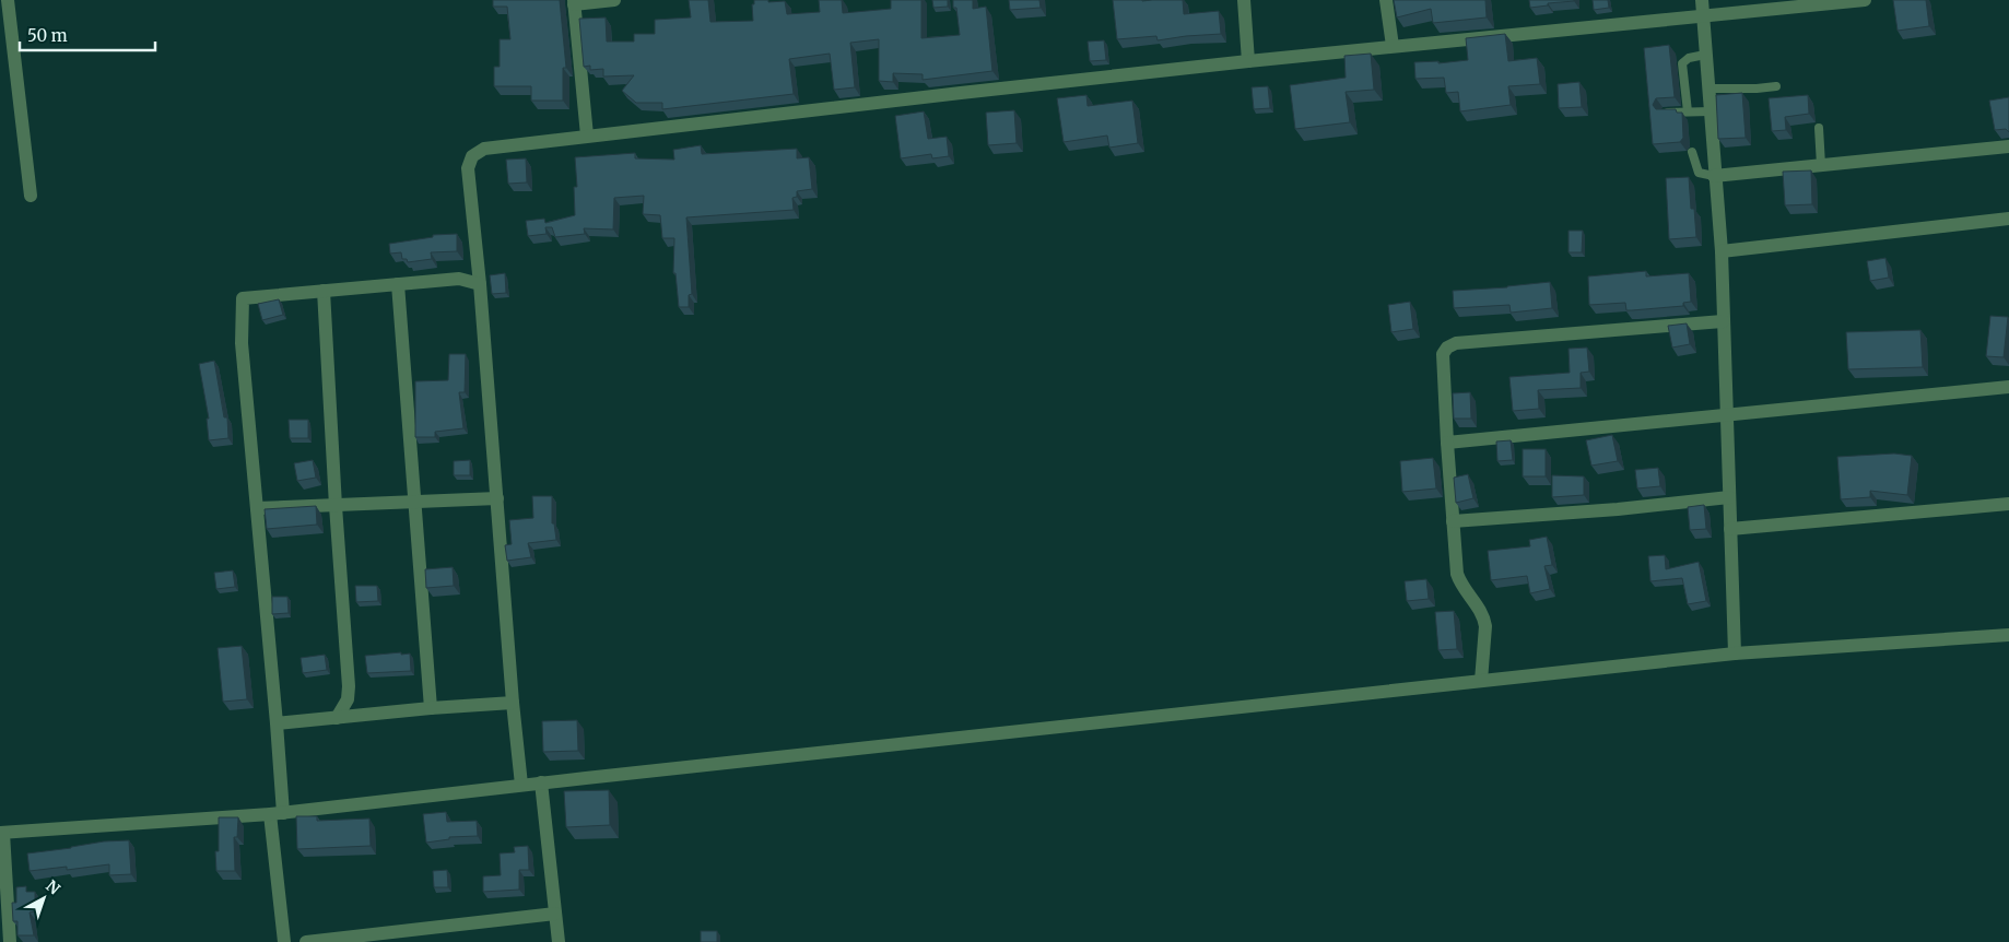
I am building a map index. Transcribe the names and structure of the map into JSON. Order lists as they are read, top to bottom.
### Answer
{
  "scale_bar": "50 m",
  "north": "top right"
}
